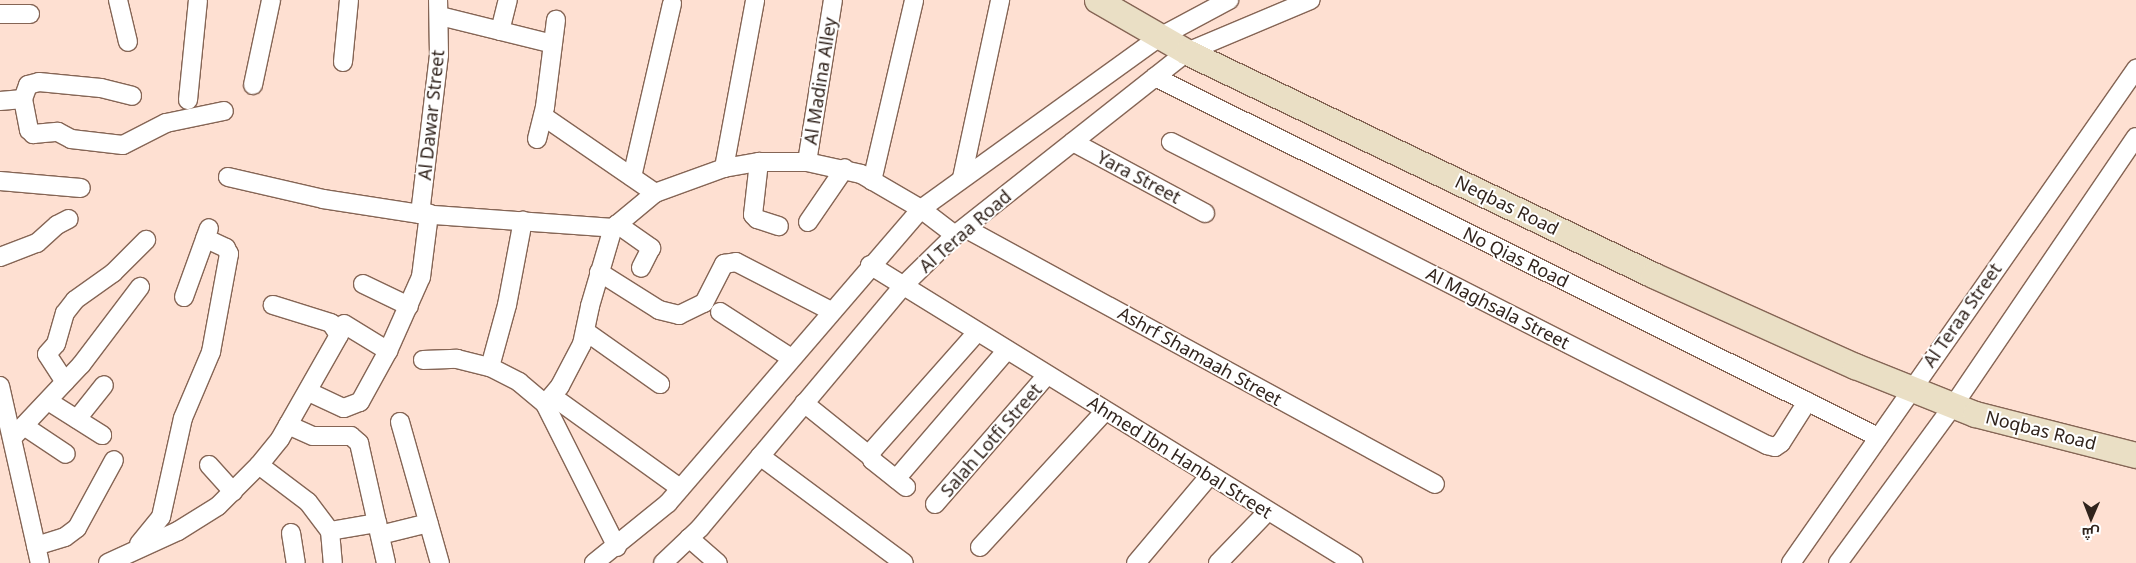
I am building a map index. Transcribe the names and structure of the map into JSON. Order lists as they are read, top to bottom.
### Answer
{
  "streets": {
    "street": [
      "Al Madina Alley",
      "Al Dawar Street",
      "Yara Street",
      "Neqbas Road",
      "Al Teraa Road",
      "No Qias Road",
      "Al Maghsala Street",
      "Al Teraa Street",
      "Ashrf Shamaah Street",
      "Noqbas Road",
      "Salah Lotfi Street",
      "Ahmed Ibn Hanbal Street"
    ]
  },
  "crossings": [
    ["Al Madina Alley", "Ashrf Shamaah Street"],
    ["Yara Street", "Al Teraa Road"],
    ["Neqbas Road", "Al Teraa Road"],
    ["Neqbas Road", "Al Teraa Street"],
    ["Neqbas Road", "Noqbas Road"],
    ["Al Teraa Road", "No Qias Road"],
    ["Al Teraa Road", "Ashrf Shamaah Street"],
    ["Al Teraa Road", "Ahmed Ibn Hanbal Street"],
    ["No Qias Road", "Al Maghsala Street"],
    ["No Qias Road", "Al Teraa Street"],
    ["Salah Lotfi Street", "Ahmed Ibn Hanbal Street"]
  ],
  "north": "bottom"
}
